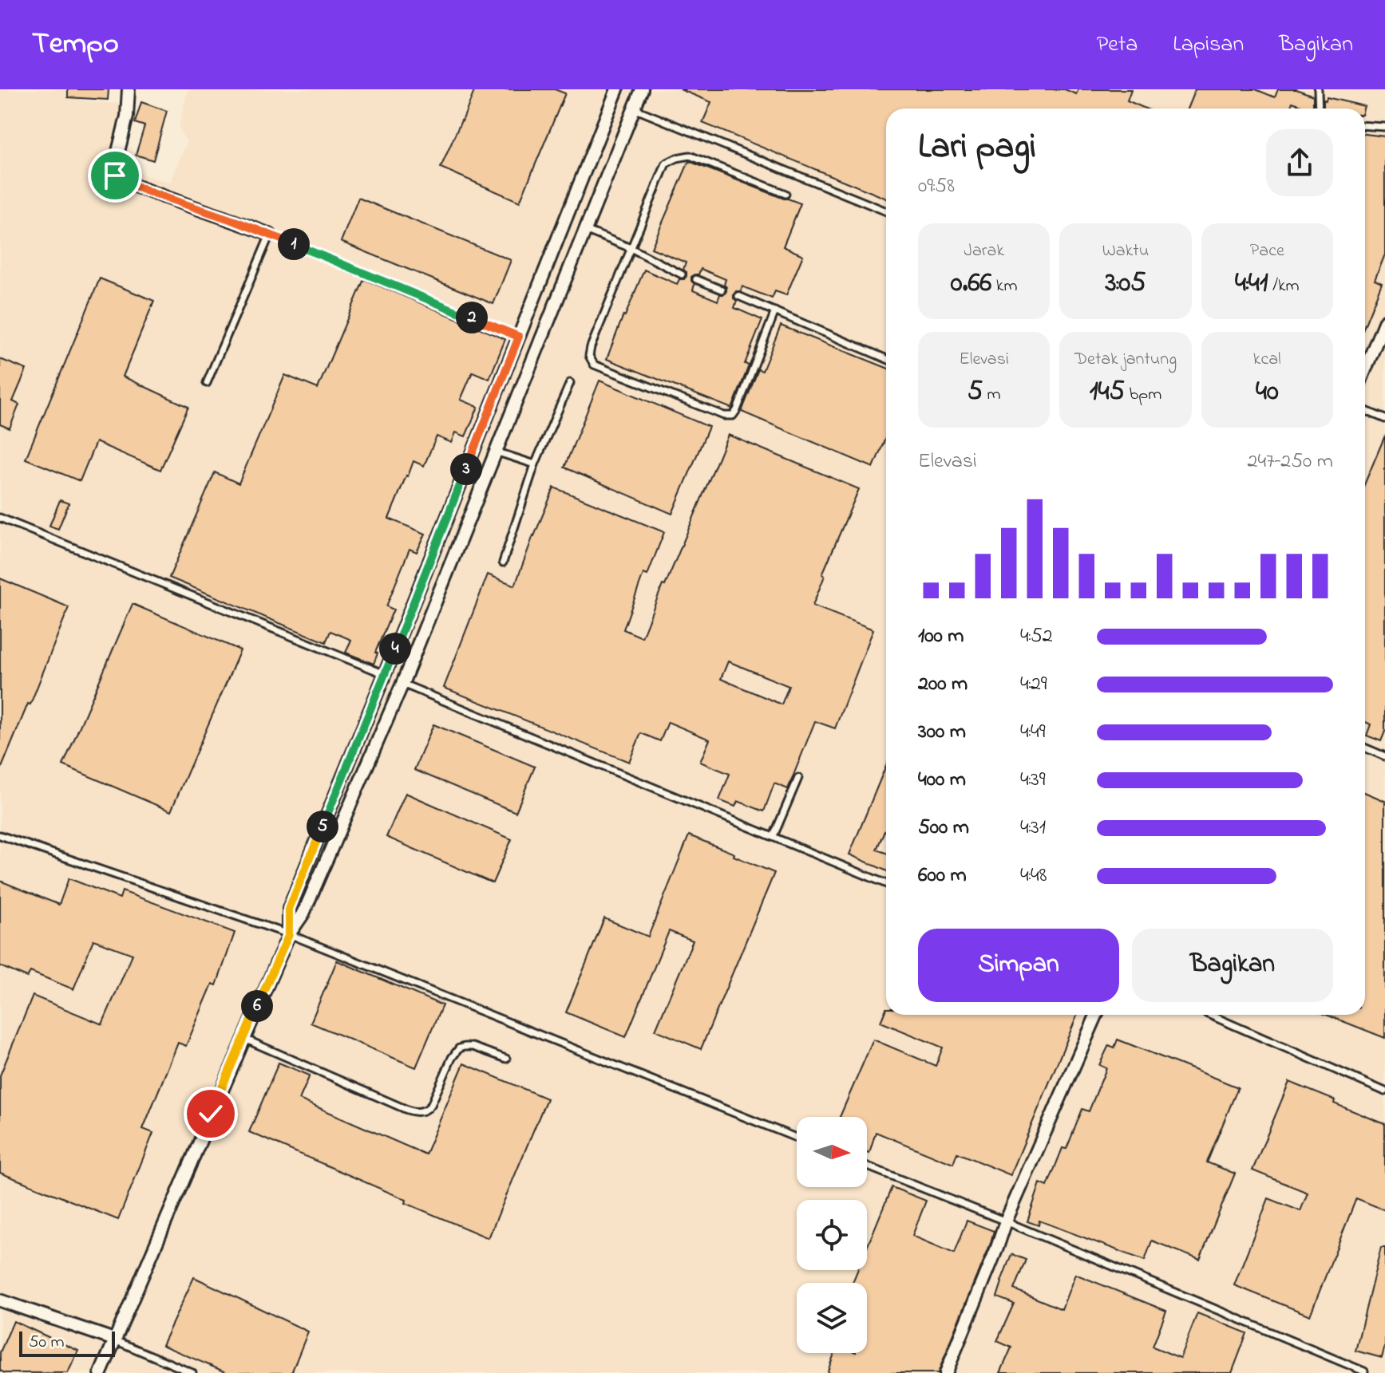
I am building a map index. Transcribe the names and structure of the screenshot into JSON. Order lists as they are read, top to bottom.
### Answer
{
  "scale_bar": "50 m",
  "north": "right",
  "page": {
    "header": "Tempo",
    "nav": ["Peta", "Lapisan", "Bagikan"],
    "heading": ["Lari pagi", "09:58"],
    "stats": [
      ["Jarak", "0.66 km"],
      ["Waktu", "3:05"],
      ["Pace", "4:41 /km"],
      ["Elevasi", "5 m"],
      ["Detak jantung", "145 bpm"],
      ["kcal", "40"]
    ],
    "pins": [
      "1",
      "2",
      "3",
      "4",
      "5",
      "6"
    ],
    "chart": ["Elevasi", "247–250 m"],
    "list": [
      {
        "name": "100 m",
        "note": "4:52"
      },
      {
        "name": "200 m",
        "note": "4:29"
      },
      {
        "name": "300 m",
        "note": "4:49"
      },
      {
        "name": "400 m",
        "note": "4:39"
      },
      {
        "name": "500 m",
        "note": "4:31"
      },
      {
        "name": "600 m",
        "note": "4:48"
      }
    ],
    "buttons": ["Simpan", "Bagikan"],
    "scale": "50 m"
  }
}
